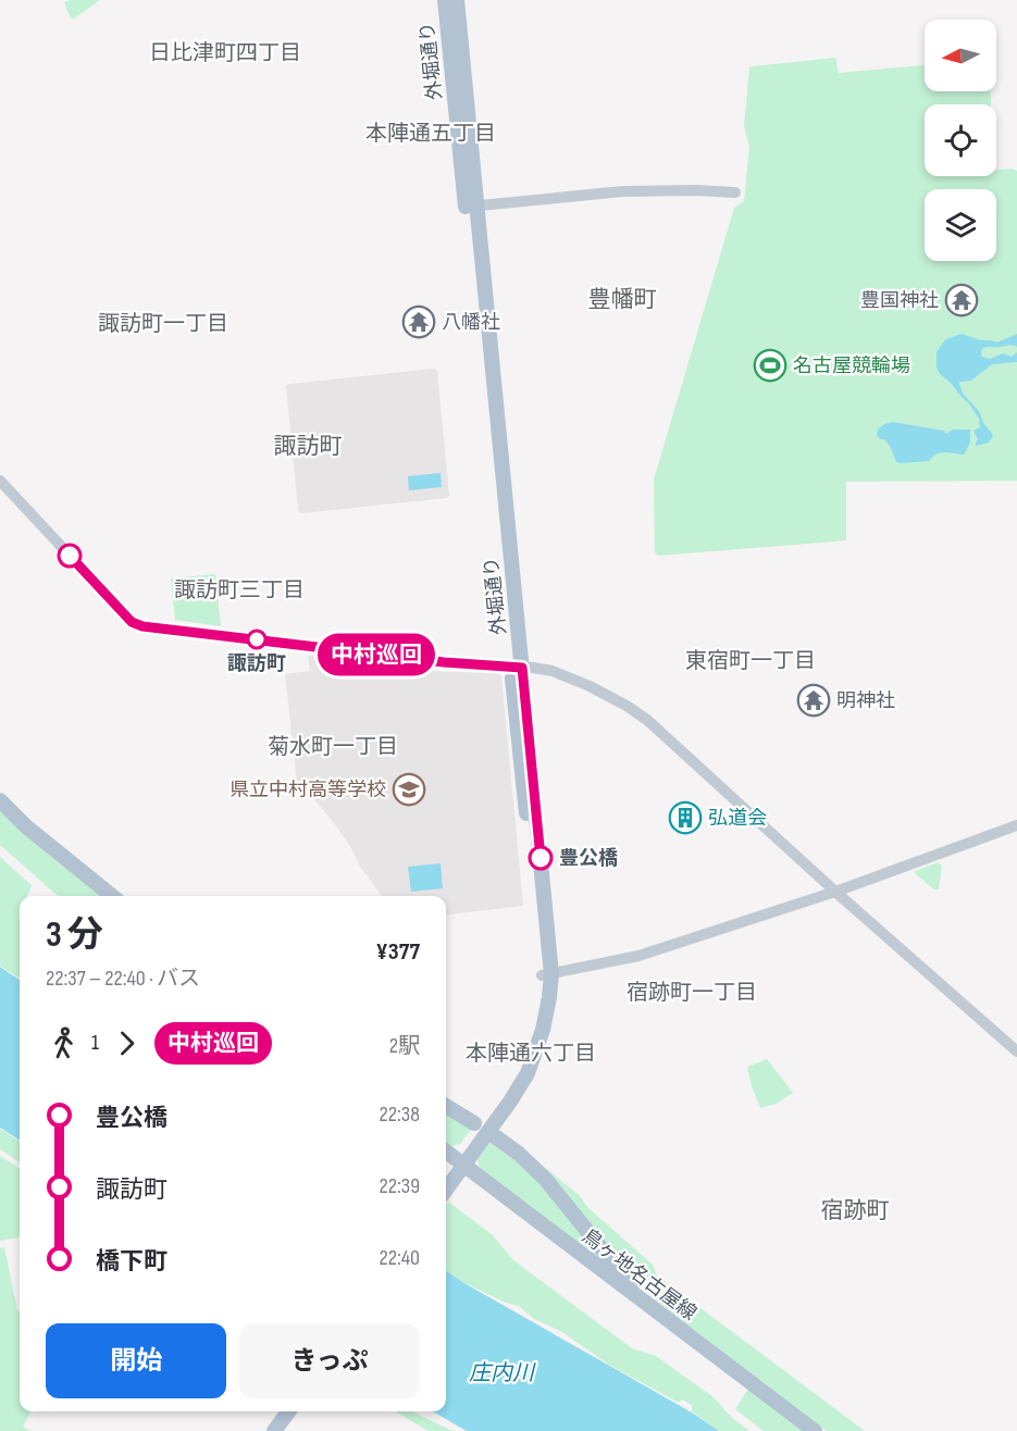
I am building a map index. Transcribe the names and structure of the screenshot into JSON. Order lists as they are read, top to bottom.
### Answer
{
  "streets": {
    "main road": ["外堀通り", "鳥ヶ地名古屋線"]
  },
  "crossings": [
    ["外堀通り", "鳥ヶ地名古屋線"]
  ],
  "districts": [
    "日比津町四丁目",
    "本陣通五丁目",
    "豊幡町",
    "諏訪町一丁目",
    "諏訪町",
    "諏訪町三丁目",
    "東宿町一丁目",
    "菊水町一丁目",
    "宿跡町一丁目",
    "本陣通六丁目",
    "宿跡町"
  ],
  "water": ["庄内川"],
  "places": {
    "temple": ["豊国神社", "八幡社", "明神社"],
    "sports": ["名古屋競輪場"],
    "other": ["諏訪町", "豊公橋"],
    "school or university": ["県立中村高等学校"],
    "building": ["弘道会"]
  },
  "lines": ["bus line 中村巡回"],
  "north": "left",
  "page": {
    "on_map": "中村巡回",
    "heading": ["3 分", "22:37 – 22:40 · バス", "¥377"],
    "legs": ["1", "中村巡回", "2駅"],
    "list": [
      {
        "name": "豊公橋",
        "value": "22:38"
      },
      {
        "name": "諏訪町",
        "value": "22:39"
      },
      {
        "name": "橋下町",
        "value": "22:40"
      }
    ],
    "buttons": ["開始", "きっぷ"]
  }
}
